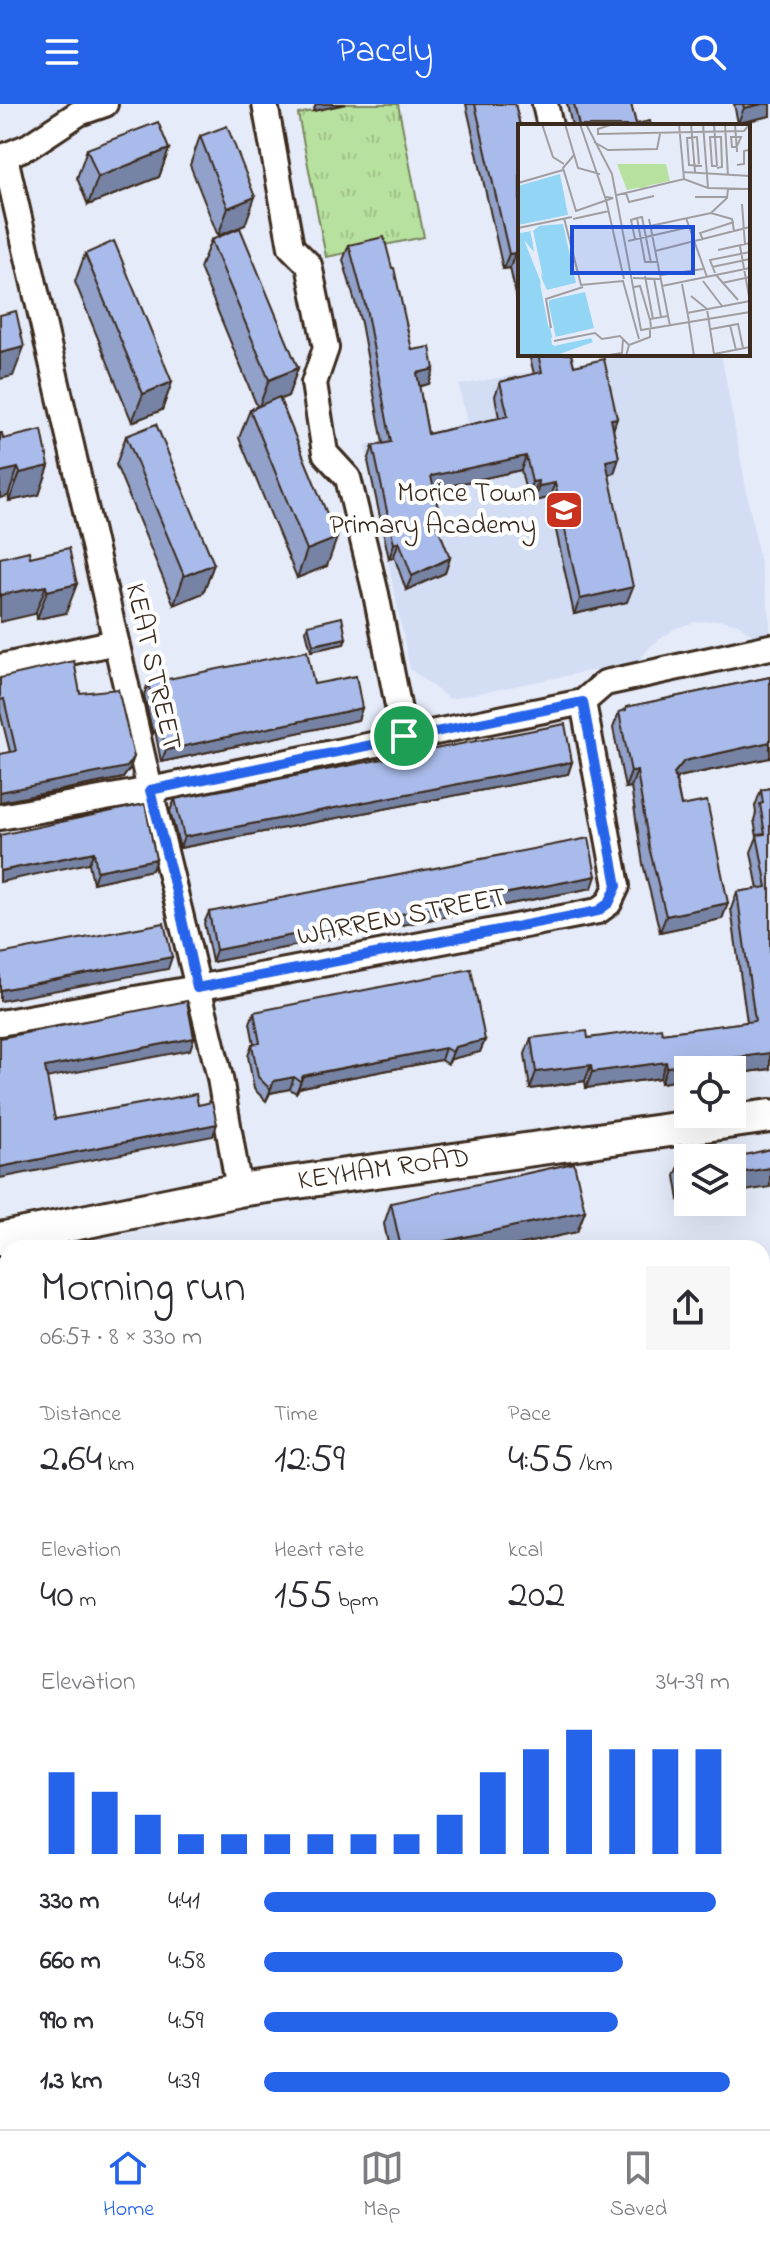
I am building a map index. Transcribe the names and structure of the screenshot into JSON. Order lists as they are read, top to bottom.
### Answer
{
  "streets": {
    "main road": ["KEYHAM ROAD"],
    "street": ["KEAT STREET", "WARREN STREET"]
  },
  "crossings": [
    ["KEAT STREET", "WARREN STREET"],
    ["KEAT STREET", "KEYHAM ROAD"]
  ],
  "places": {
    "school or university": ["Morice Town Primary Academy"]
  },
  "page": {
    "header": "Pacely",
    "heading": ["Morning run", "06:57 · 8 × 330 m"],
    "stats": [
      ["Distance", "2.64 km"],
      ["Time", "12:59"],
      ["Pace", "4:55 /km"],
      ["Elevation", "40 m"],
      ["Heart rate", "155 bpm"],
      ["kcal", "202"]
    ],
    "chart": ["Elevation", "34–39 m"],
    "list": [
      {
        "name": "330 m",
        "note": "4:41"
      },
      {
        "name": "660 m",
        "note": "4:58"
      },
      {
        "name": "990 m",
        "note": "4:59"
      },
      {
        "name": "1.3 km",
        "note": "4:39"
      }
    ],
    "tabs": ["Home", "Map", "Saved"]
  }
}
